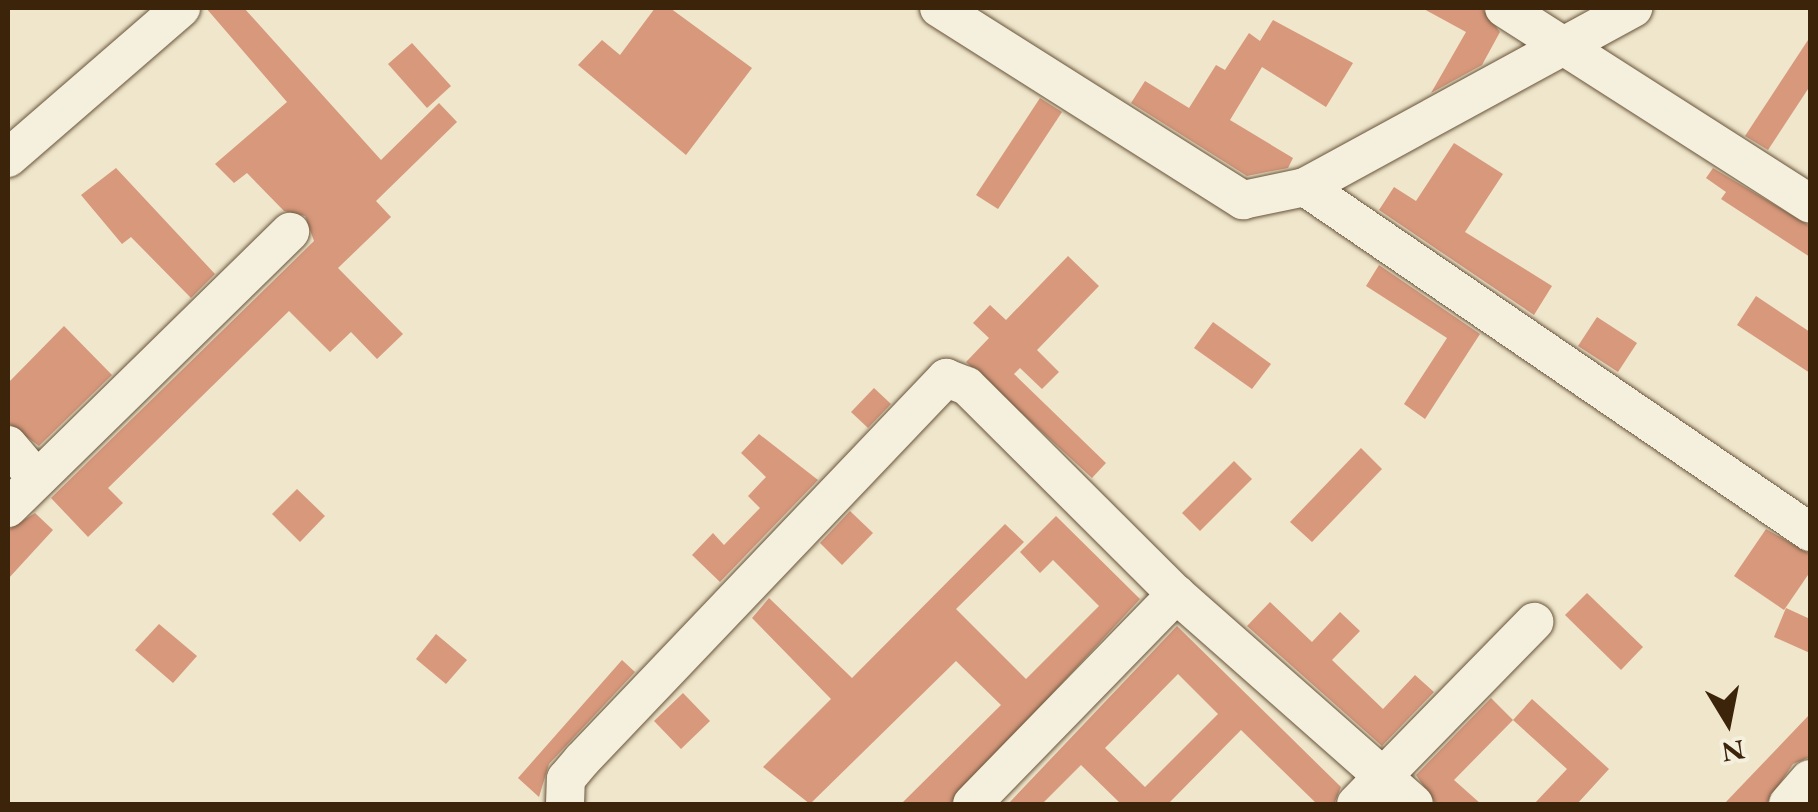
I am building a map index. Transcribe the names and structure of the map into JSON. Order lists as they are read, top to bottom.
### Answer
{
  "north": "bottom"
}
